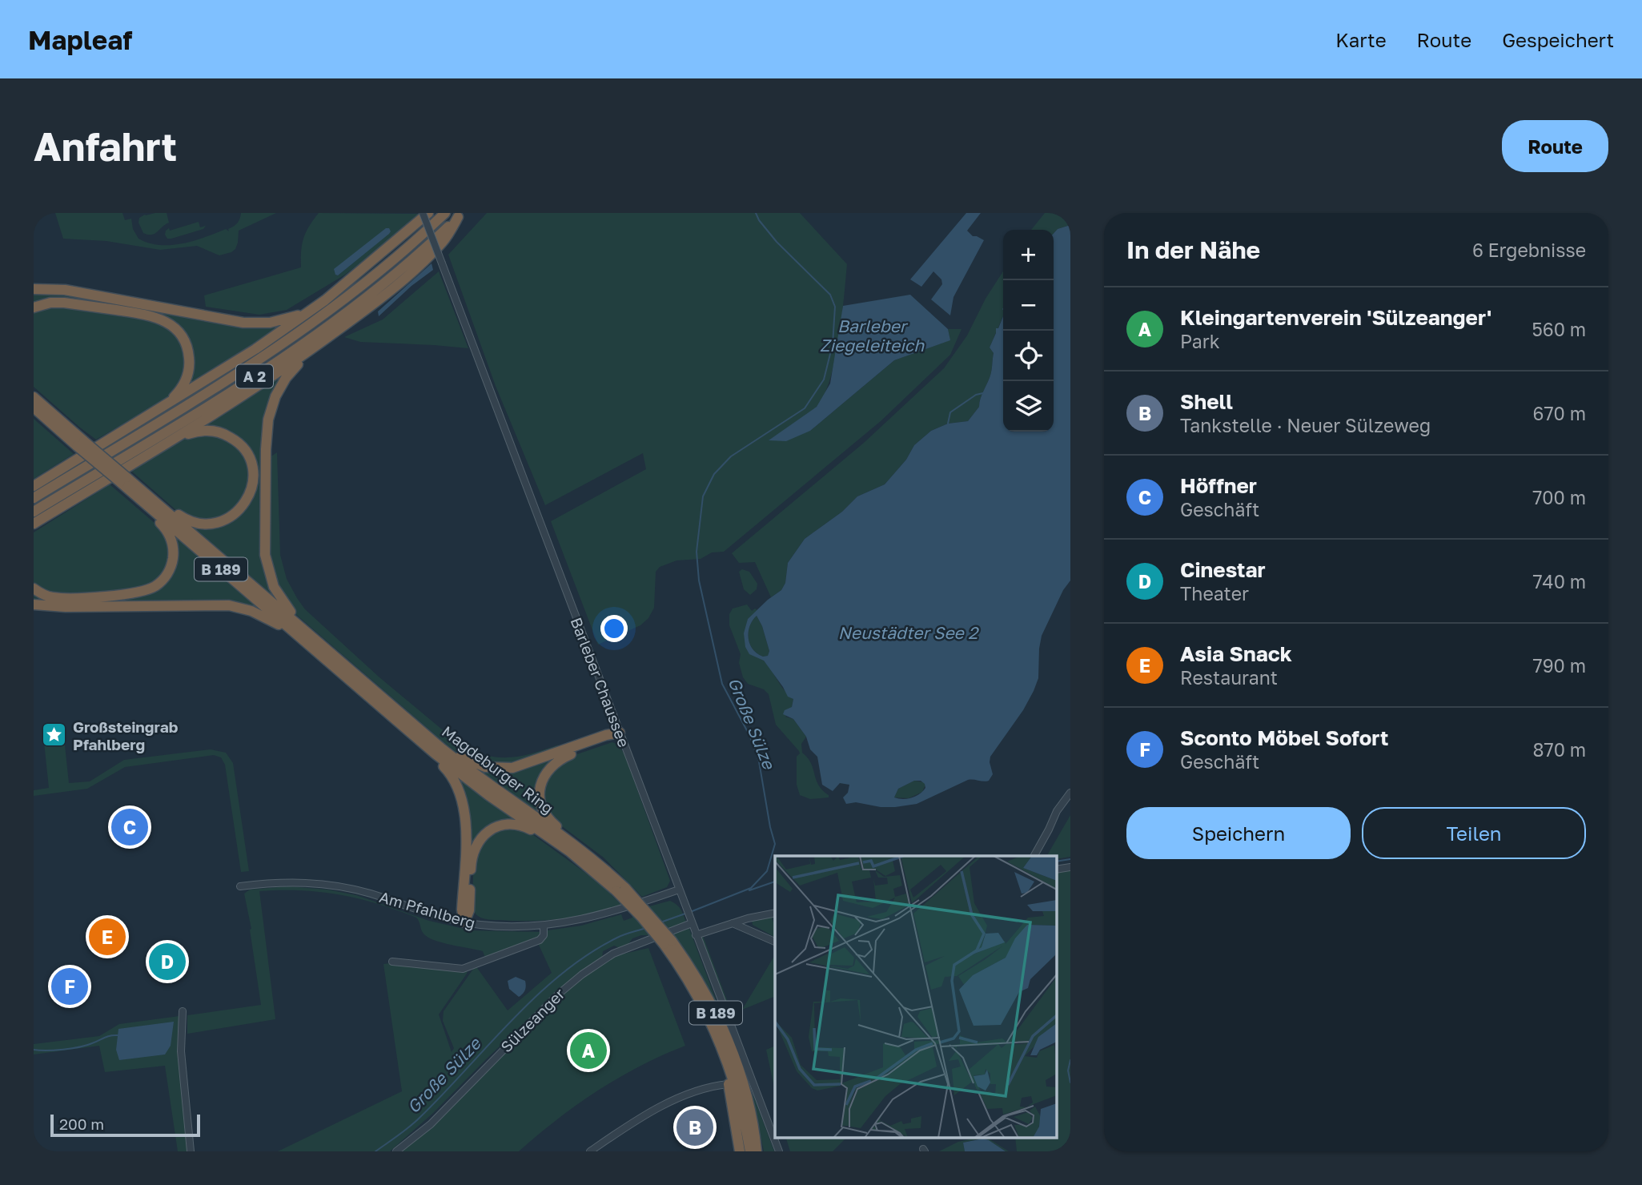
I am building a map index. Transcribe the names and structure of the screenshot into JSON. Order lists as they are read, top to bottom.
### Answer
{
  "streets": {
    "highway": ["A 2", "B 189", "Magdeburger Ring"],
    "street": ["Barleber Chaussee", "Am Pfahlberg", "Sülzeanger"]
  },
  "crossings": [
    ["B 189", "Magdeburger Ring"],
    ["Barleber Chaussee", "Am Pfahlberg"],
    ["Barleber Chaussee", "Sülzeanger"]
  ],
  "water": ["Barleber Ziegeleiteich", "Neustädter See 2", "Große Sülze"],
  "places": {
    "place": ["Großsteingrab Pfahlberg"]
  },
  "scale_bar": "200 m",
  "page": {
    "header": "Mapleaf",
    "nav": ["Karte", "Route", "Gespeichert"],
    "buttons": [
      "Route",
      ["Speichern", "Teilen"]
    ],
    "title": "Anfahrt",
    "heading": ["In der Nähe", "6 Ergebnisse"],
    "map_buttons": ["+", "−"],
    "list": [
      {
        "mark": "A",
        "name": "Kleingartenverein 'Sülzeanger'",
        "note": "Park",
        "value": "560 m"
      },
      {
        "mark": "B",
        "name": "Shell",
        "note": "Tankstelle · Neuer Sülzeweg",
        "value": "670 m"
      },
      {
        "mark": "C",
        "name": "Höffner",
        "note": "Geschäft",
        "value": "700 m"
      },
      {
        "mark": "D",
        "name": "Cinestar",
        "note": "Theater",
        "value": "740 m"
      },
      {
        "mark": "E",
        "name": "Asia Snack",
        "note": "Restaurant",
        "value": "790 m"
      },
      {
        "mark": "F",
        "name": "Sconto Möbel Sofort",
        "note": "Geschäft",
        "value": "870 m"
      }
    ],
    "pins": [
      "C",
      "E",
      "D",
      "F",
      "A",
      "B"
    ],
    "scale": "200 m"
  }
}
